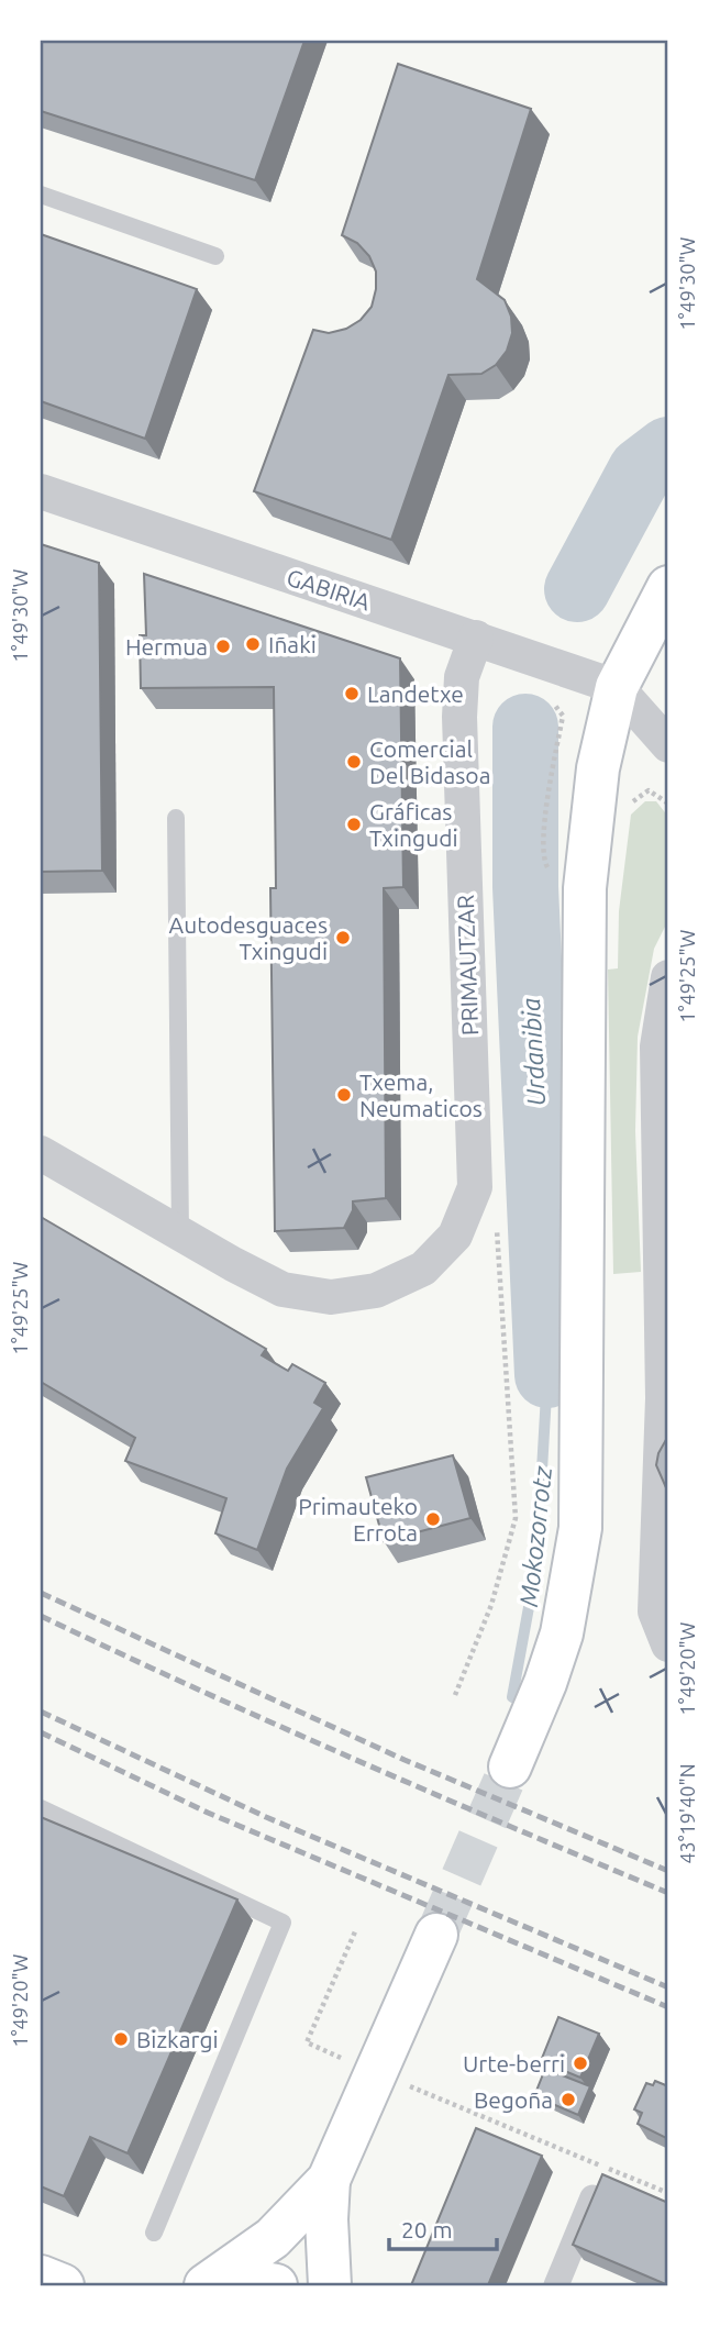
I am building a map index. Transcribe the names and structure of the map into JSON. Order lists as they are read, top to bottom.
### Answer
{
  "streets": {
    "street": ["GABIRIA", "PRIMAUTZAR"]
  },
  "crossings": [
    ["GABIRIA", "PRIMAUTZAR"]
  ],
  "water": ["Urdanibia", "Mokozorrotz"],
  "places": [
    "Iñaki",
    "Hermua",
    "Landetxe",
    "Comercial Del Bidasoa",
    "Gráficas Txingudi",
    "Autodesguaces Txingudi",
    "Txema, Neumaticos",
    "Primauteko Errota",
    "Bizkargi",
    "Urte-berri",
    "Begoña"
  ],
  "scale_bar": "20 m",
  "coordinates": [
    "1°49'30\"W",
    "1°49'25\"W",
    "1°49'20\"W",
    "43°19'40\"N"
  ]
}
